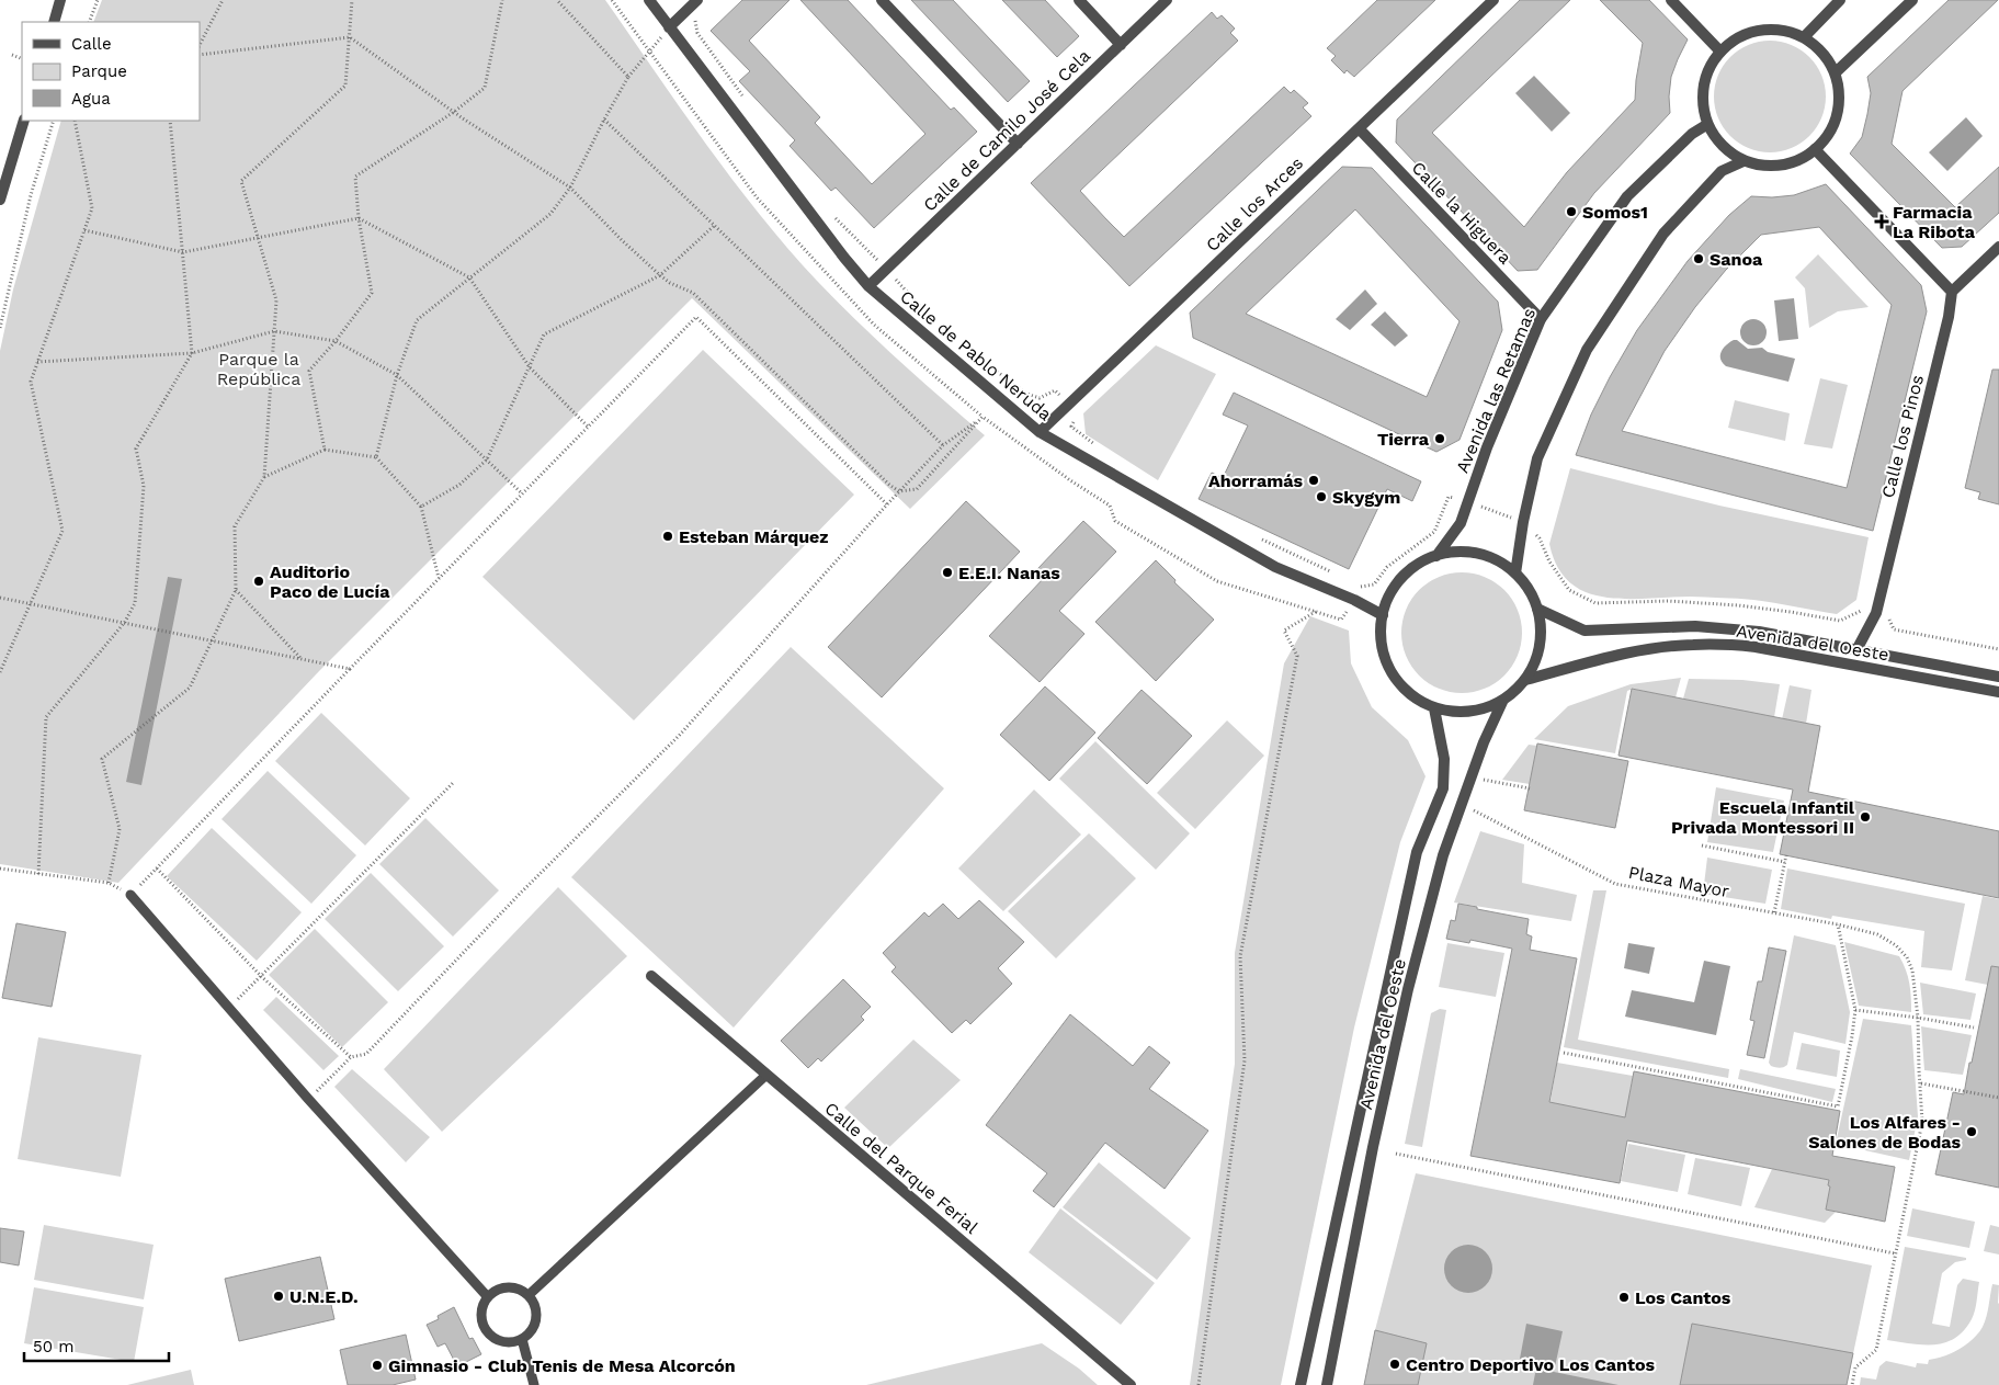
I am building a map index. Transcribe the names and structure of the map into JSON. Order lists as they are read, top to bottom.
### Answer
{
  "streets": {
    "street": [
      "Calle de Camilo José Cela",
      "Calle los Arces",
      "Calle la Higuera",
      "Calle de Pablo Neruda",
      "Avenida las Retamas",
      "Calle los Pinos",
      "Avenida del Oeste",
      "Calle del Parque Ferial"
    ],
    "path": ["Plaza Mayor"]
  },
  "crossings": [
    ["Calle de Camilo José Cela", "Calle de Pablo Neruda"],
    ["Calle los Arces", "Calle la Higuera"],
    ["Calle los Arces", "Calle de Pablo Neruda"],
    ["Calle la Higuera", "Avenida las Retamas"],
    ["Calle de Pablo Neruda", "Avenida las Retamas"],
    ["Calle de Pablo Neruda", "Avenida del Oeste"],
    ["Avenida las Retamas", "Avenida del Oeste"],
    ["Calle los Pinos", "Avenida del Oeste"]
  ],
  "parks": ["Parque la República"],
  "places": {
    "other": [
      "Somos1",
      "Sanoa",
      "Tierra",
      "Ahorramás",
      "Skygym",
      "Esteban Márquez",
      "E.E.I. Nanas",
      "Auditorio Paco de Lucía",
      "Escuela Infantil Privada Montessori II",
      "Los Alfares - Salones de Bodas",
      "U.N.E.D.",
      "Los Cantos",
      "Centro Deportivo Los Cantos",
      "Gimnasio - Club Tenis de Mesa Alcorcón"
    ],
    "health": ["Farmacia La Ribota"]
  },
  "legend": ["Calle", "Parque", "Agua"],
  "scale_bar": "50 m"
}
